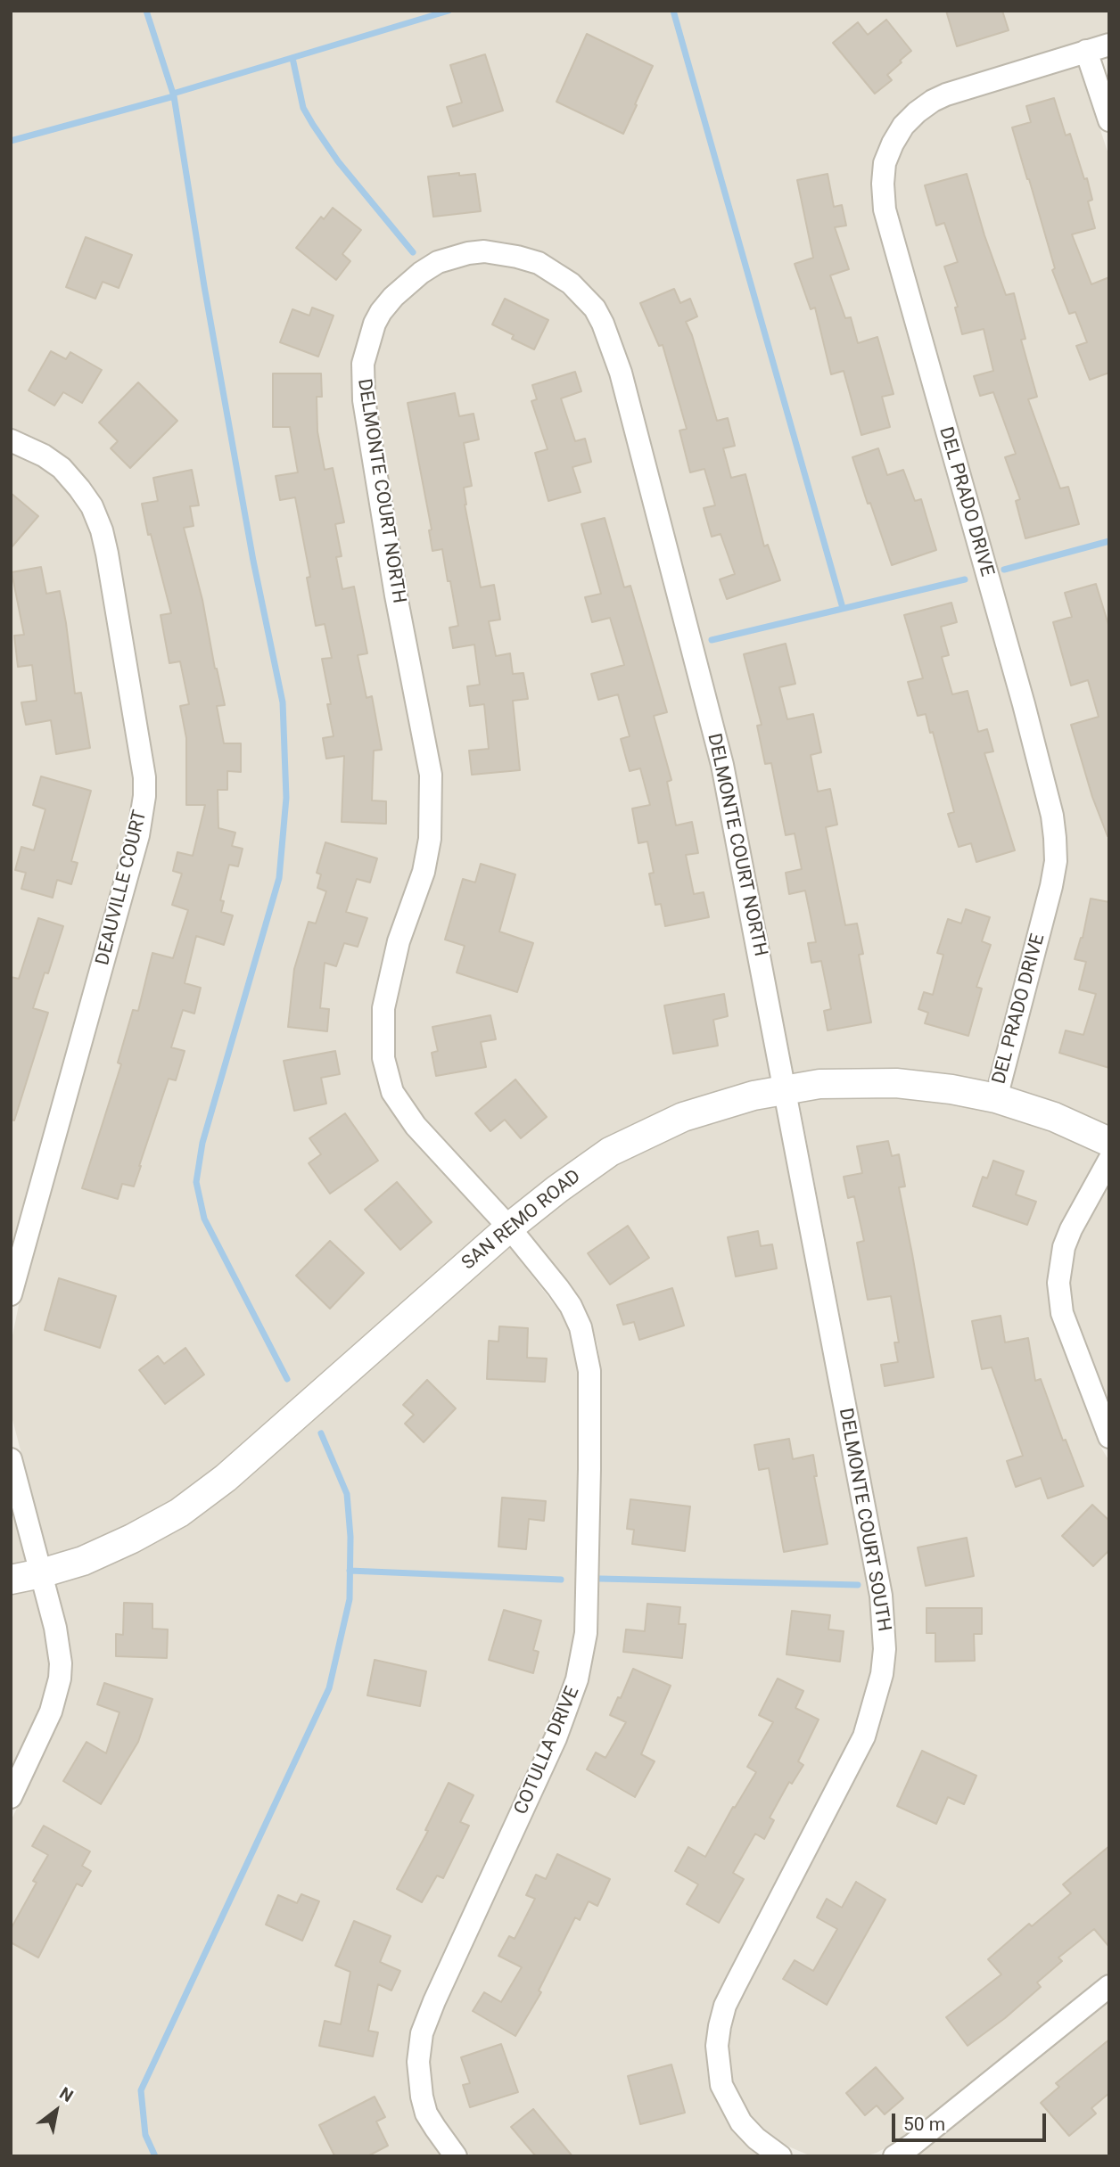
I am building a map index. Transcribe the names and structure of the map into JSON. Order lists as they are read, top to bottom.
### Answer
{
  "streets": {
    "street": [
      "DELMONTE COURT NORTH",
      "DEL PRADO DRIVE",
      "DEAUVILLE COURT",
      "SAN REMO ROAD",
      "DELMONTE COURT SOUTH",
      "COTULLA DRIVE"
    ]
  },
  "crossings": [
    ["DELMONTE COURT NORTH", "SAN REMO ROAD"],
    ["DELMONTE COURT NORTH", "DELMONTE COURT SOUTH"],
    ["DELMONTE COURT NORTH", "COTULLA DRIVE"],
    ["DEL PRADO DRIVE", "SAN REMO ROAD"],
    ["SAN REMO ROAD", "DELMONTE COURT SOUTH"],
    ["SAN REMO ROAD", "COTULLA DRIVE"]
  ],
  "scale_bar": "50 m",
  "north": "top right"
}
